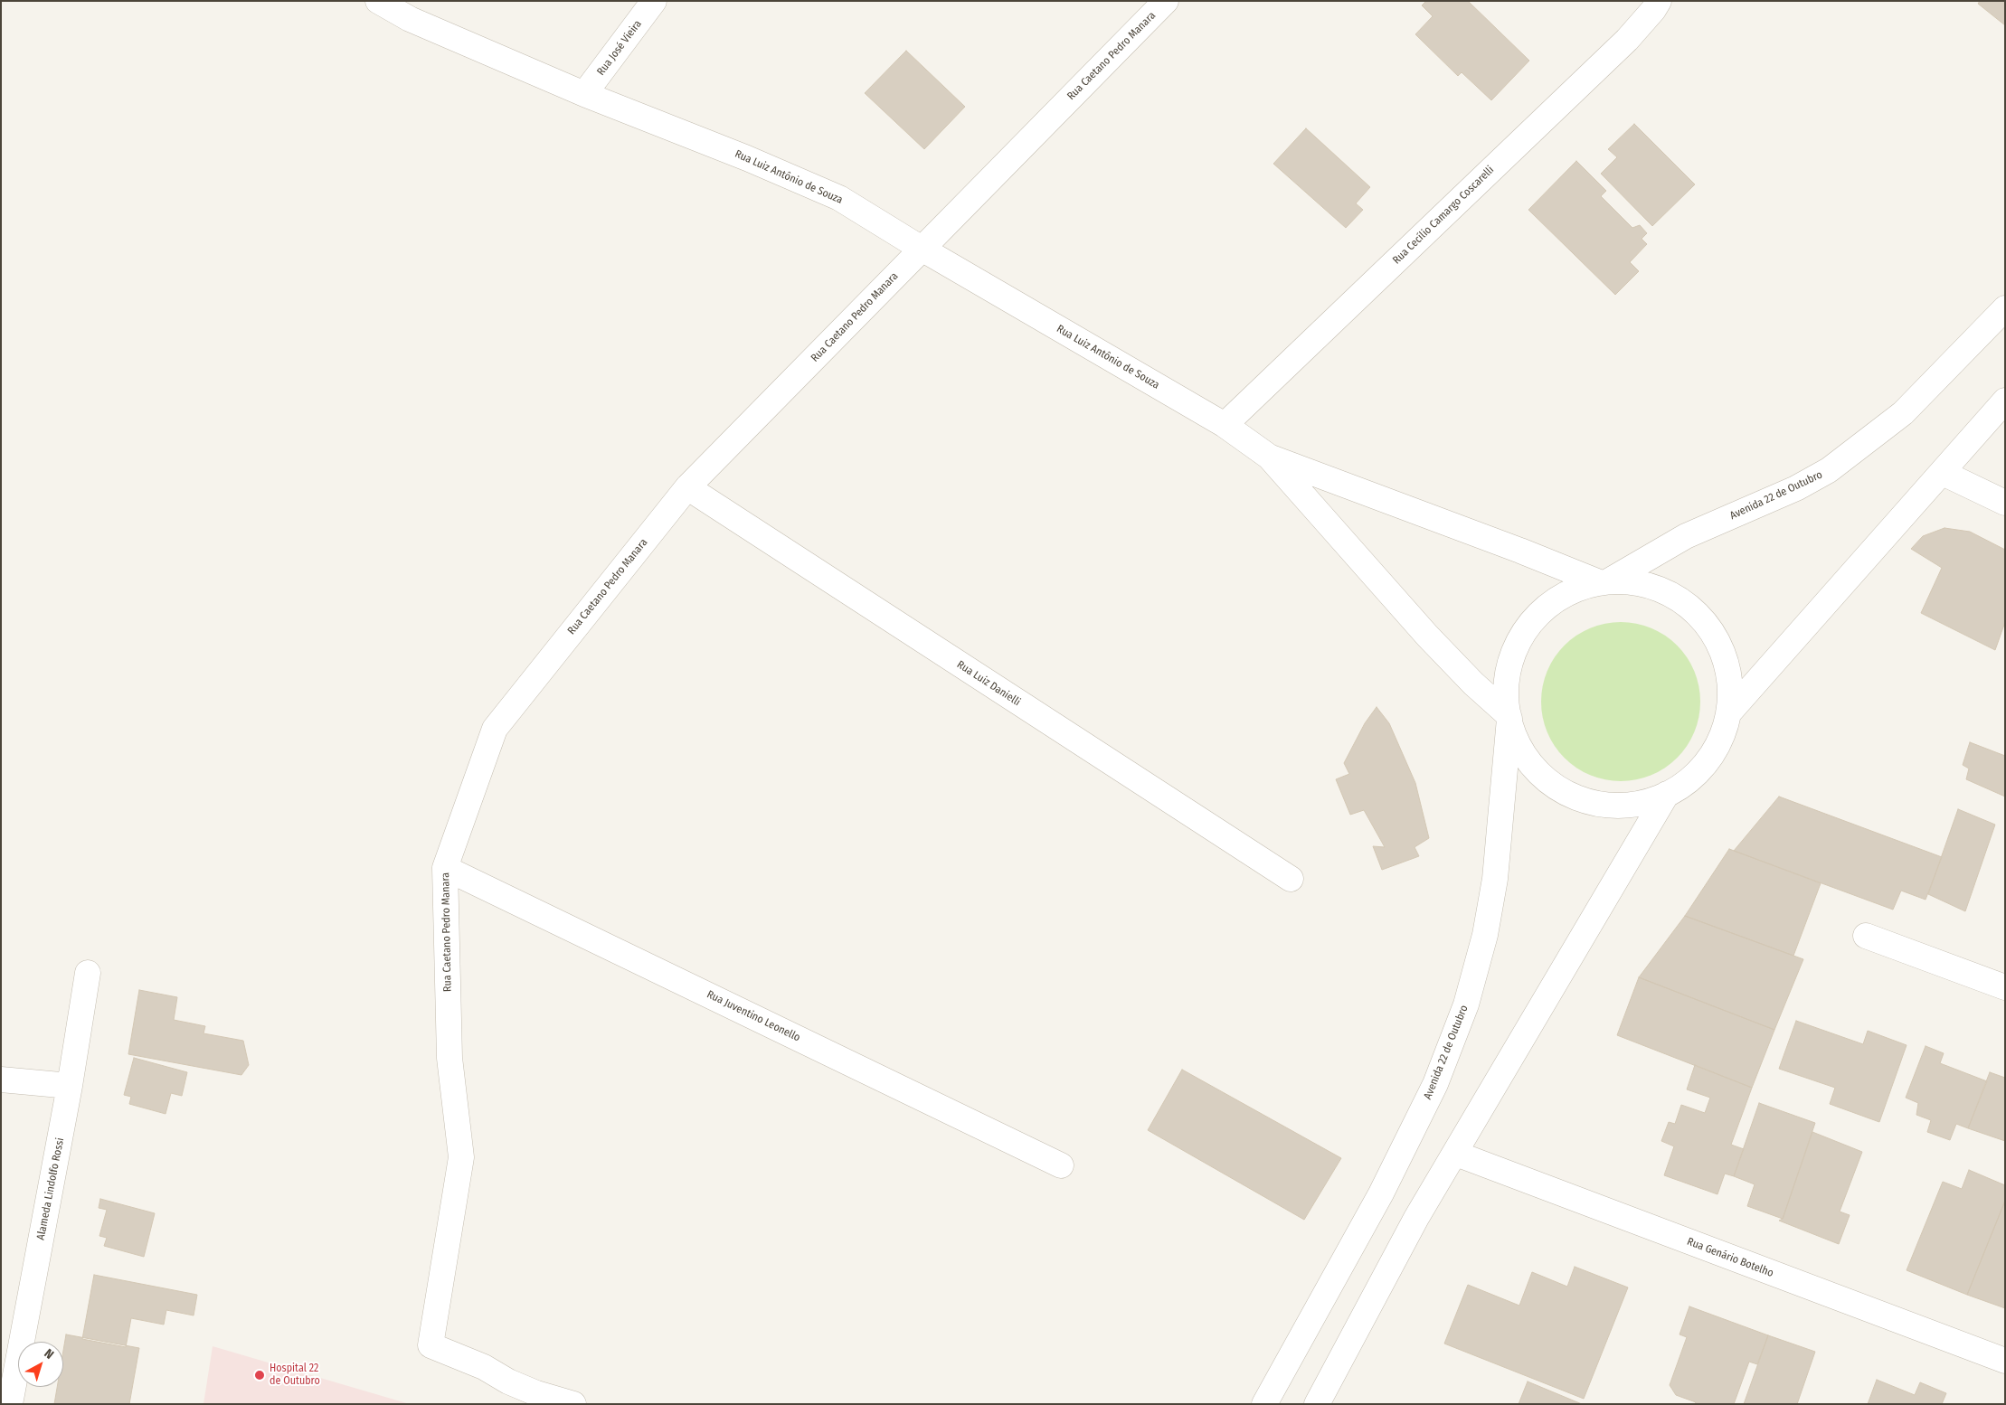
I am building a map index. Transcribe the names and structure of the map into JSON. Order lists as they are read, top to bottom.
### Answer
{
  "streets": {
    "street": [
      "Rua José Vieira",
      "Rua Caetano Pedro Manara",
      "Rua Luiz Antônio de Souza",
      "Rua Cecílio Camargo Coscarelli",
      "Avenida 22 de Outubro",
      "Rua Luiz Danielli",
      "Rua Juventino Leonello",
      "Alameda Lindolfo Rossi",
      "Rua Genário Botelho"
    ]
  },
  "crossings": [
    ["Rua José Vieira", "Rua Luiz Antônio de Souza"],
    ["Rua Caetano Pedro Manara", "Rua Luiz Antônio de Souza"],
    ["Rua Caetano Pedro Manara", "Rua Luiz Danielli"],
    ["Rua Caetano Pedro Manara", "Rua Juventino Leonello"],
    ["Rua Luiz Antônio de Souza", "Rua Cecílio Camargo Coscarelli"]
  ],
  "places": ["Hospital 22 de Outubro"],
  "north": "top right"
}
